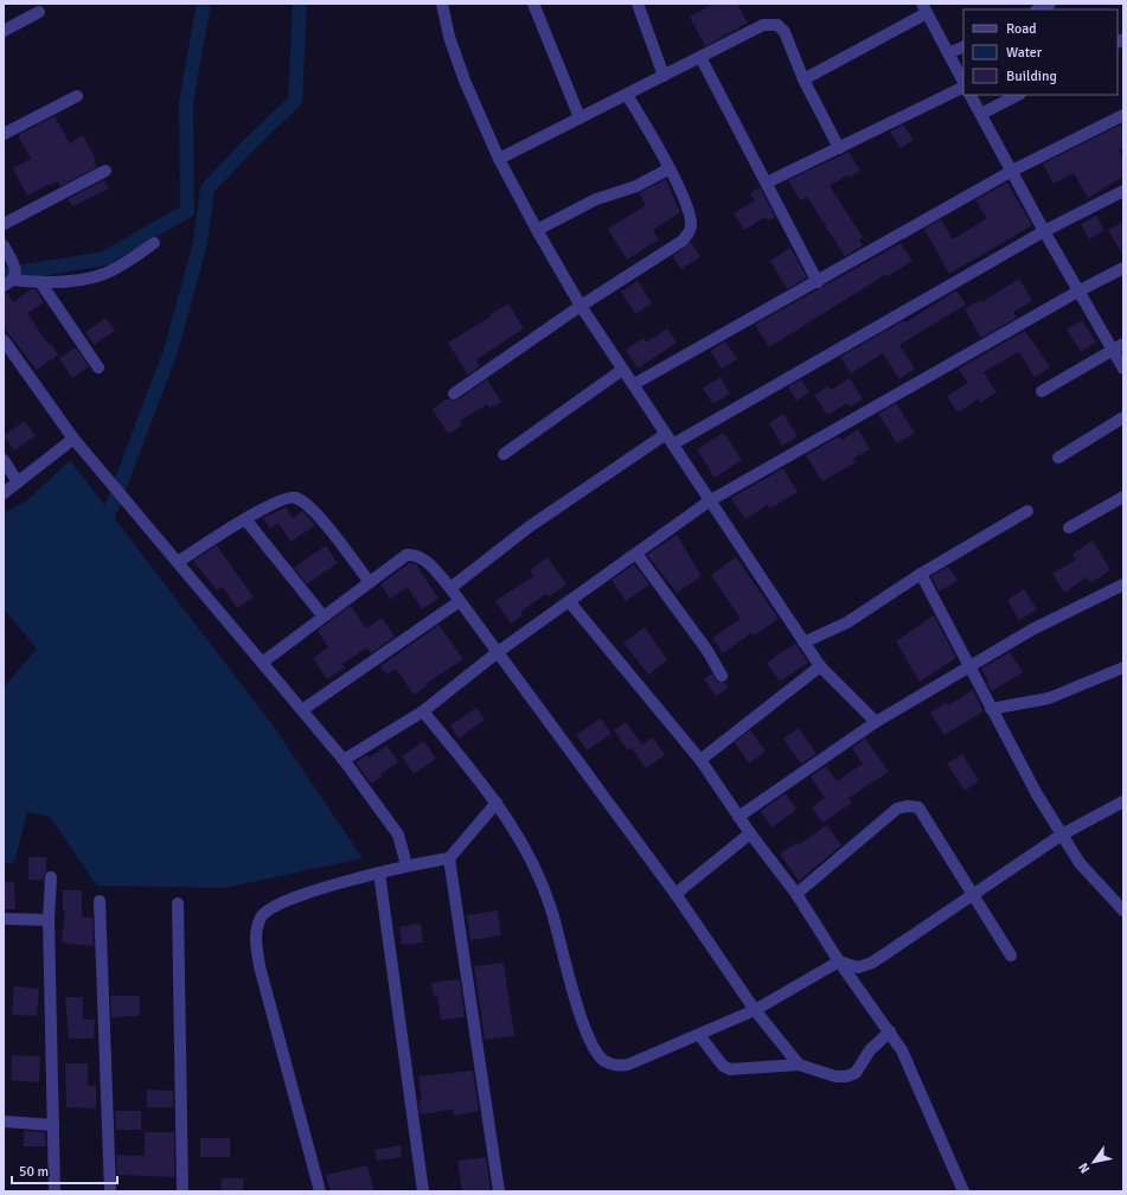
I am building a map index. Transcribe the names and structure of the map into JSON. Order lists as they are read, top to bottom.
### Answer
{
  "legend": ["Road", "Water", "Building"],
  "scale_bar": "50 m",
  "north": "bottom left"
}
